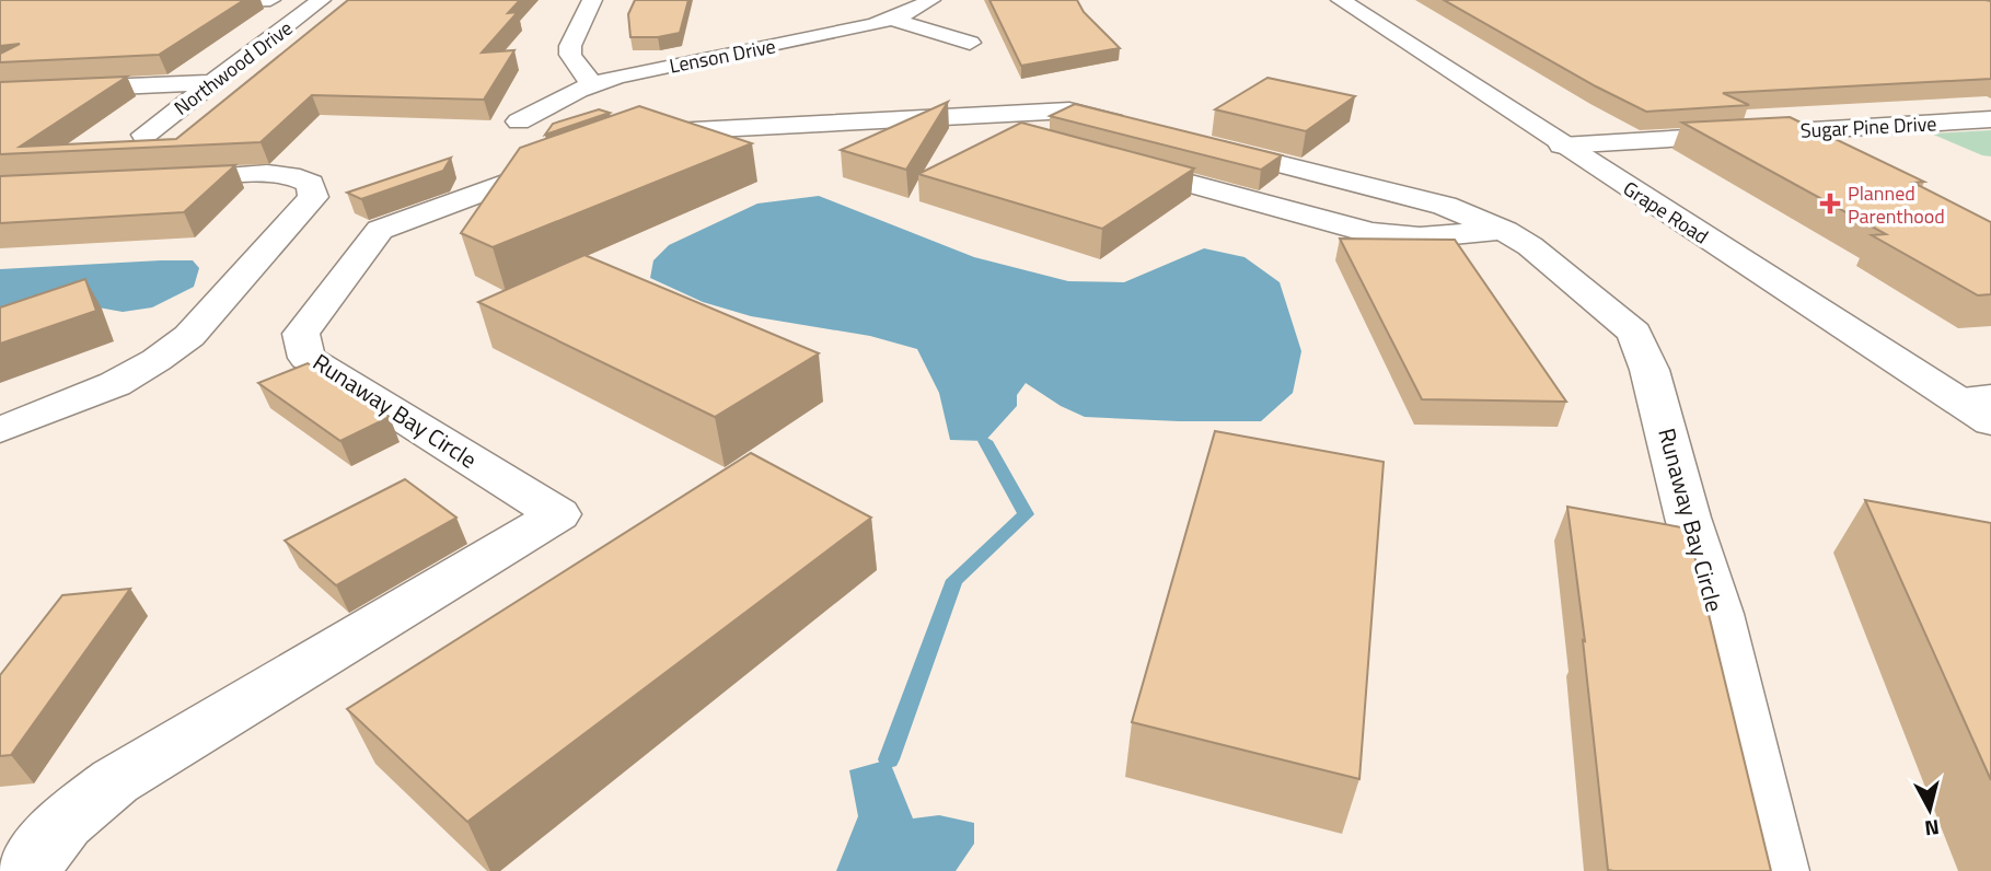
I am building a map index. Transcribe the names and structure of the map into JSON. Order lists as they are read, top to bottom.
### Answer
{
  "streets": {
    "street": [
      "Lenson Drive",
      "Northwood Drive",
      "Sugar Pine Drive",
      "Grape Road",
      "Runaway Bay Circle"
    ]
  },
  "crossings": [
    ["Sugar Pine Drive", "Grape Road"]
  ],
  "places": {
    "health": ["Planned Parenthood"]
  },
  "north": "bottom"
}
